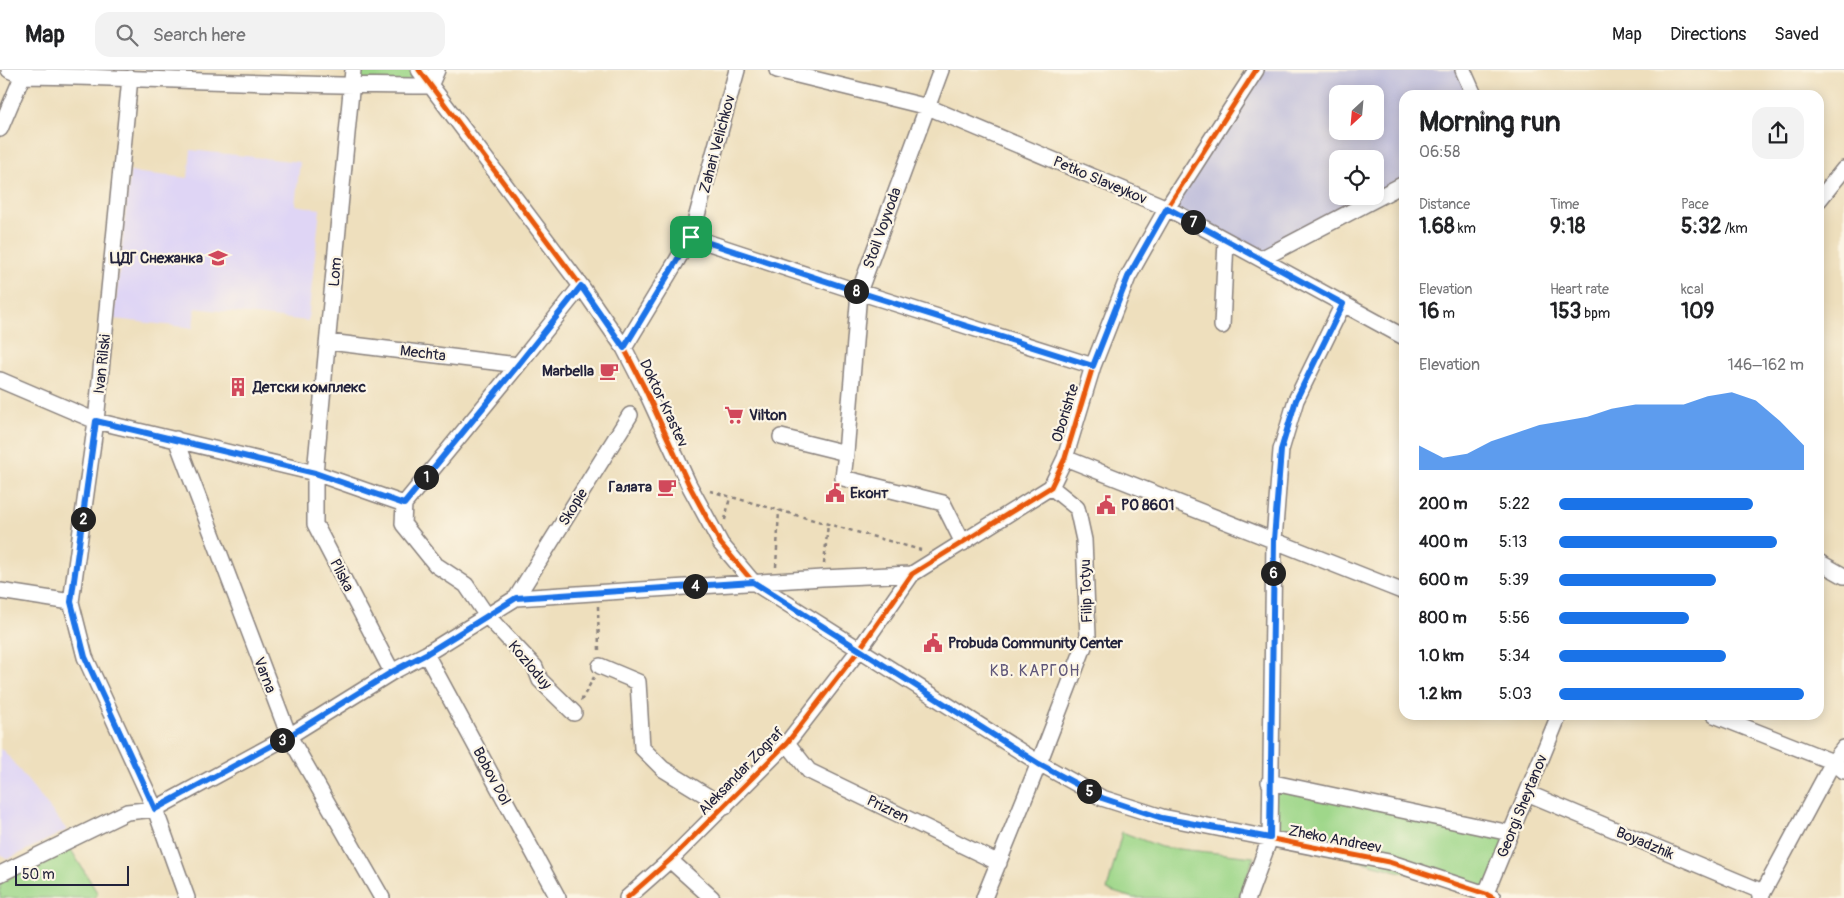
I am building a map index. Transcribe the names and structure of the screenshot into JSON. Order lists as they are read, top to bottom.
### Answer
{
  "streets": {
    "street": [
      "Zahari Velichkov",
      "Petko Slaveykov",
      "Stoil Voyvoda",
      "Lom",
      "Mechta",
      "Ivan Rilski",
      "Doktor Krastev",
      "Oborishte",
      "Skopie",
      "Pliska",
      "Filip Totyu",
      "Kozloduy",
      "Varna",
      "Aleksandar Zograf",
      "Bobov Dol",
      "Georgi Sheytanov",
      "Prizren",
      "Zheko Andreev",
      "Boyadzhik"
    ]
  },
  "crossings": [
    ["Zahari Velichkov", "Doktor Krastev"],
    ["Petko Slaveykov", "Stoil Voyvoda"],
    ["Petko Slaveykov", "Oborishte"],
    ["Lom", "Mechta"],
    ["Lom", "Pliska"],
    ["Doktor Krastev", "Zheko Andreev"],
    ["Oborishte", "Filip Totyu"],
    ["Filip Totyu", "Prizren"],
    ["Filip Totyu", "Zheko Andreev"],
    ["Aleksandar Zograf", "Prizren"],
    ["Aleksandar Zograf", "Zheko Andreev"],
    ["Georgi Sheytanov", "Zheko Andreev"],
    ["Georgi Sheytanov", "Boyadzhik"]
  ],
  "districts": ["КВ. КАРГОН"],
  "places": {
    "school or university": ["ЦДГ Снежанка"],
    "cafe": ["Marbella", "Галата"],
    "building": ["Детски комплекс"],
    "supermarket": ["Vilton"],
    "public building": ["Еконт", "PO 8601", "Probuda Community Center"]
  },
  "scale_bar": "50 m",
  "north": "bottom left",
  "page": {
    "header": "Map",
    "search": "Search here",
    "nav": ["Map", "Directions", "Saved"],
    "heading": ["Morning run", "06:58"],
    "stats": [
      ["Distance", "1.68 km"],
      ["Time", "9:18"],
      ["Pace", "5:32 /km"],
      ["Elevation", "16 m"],
      ["Heart rate", "153 bpm"],
      ["kcal", "109"]
    ],
    "pins": [
      "7",
      "8",
      "1",
      "2",
      "6",
      "4",
      "3",
      "5"
    ],
    "chart": ["Elevation", "146–162 m"],
    "list": [
      {
        "name": "200 m",
        "note": "5:22"
      },
      {
        "name": "400 m",
        "note": "5:13"
      },
      {
        "name": "600 m",
        "note": "5:39"
      },
      {
        "name": "800 m",
        "note": "5:56"
      },
      {
        "name": "1.0 km",
        "note": "5:34"
      },
      {
        "name": "1.2 km",
        "note": "5:03"
      }
    ],
    "scale": "50 m"
  }
}
